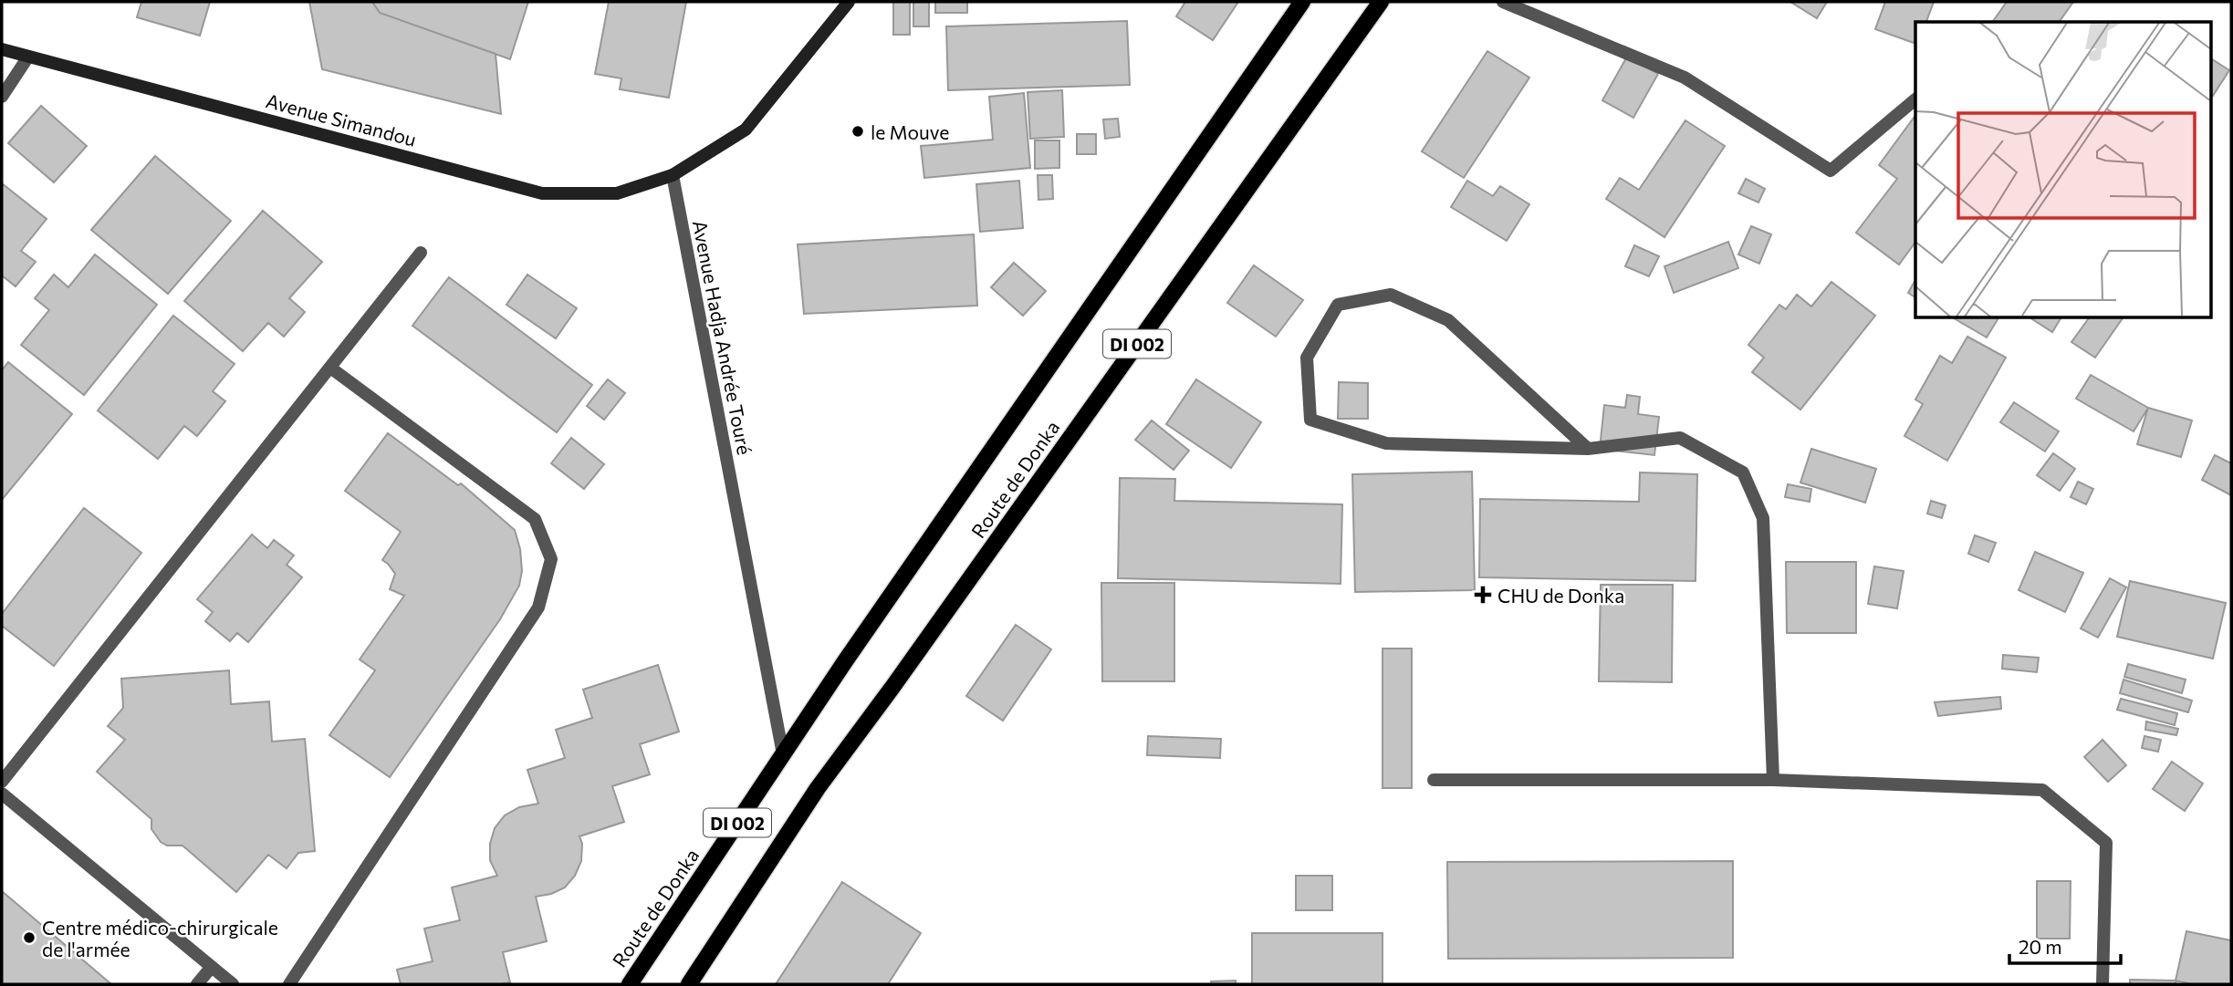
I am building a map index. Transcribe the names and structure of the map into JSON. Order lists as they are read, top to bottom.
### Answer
{
  "streets": {
    "main road": ["Avenue Simandou", "DI 002", "Route de Donka"],
    "street": ["Avenue Hadja Andrée Touré"]
  },
  "crossings": [
    ["Avenue Simandou", "Avenue Hadja Andrée Touré"],
    ["Avenue Hadja Andrée Touré", "Route de Donka"]
  ],
  "places": {
    "other": ["le Mouve", "Centre médico-chirurgicale de l'armée"],
    "health": ["CHU de Donka"]
  },
  "scale_bar": "20 m"
}
